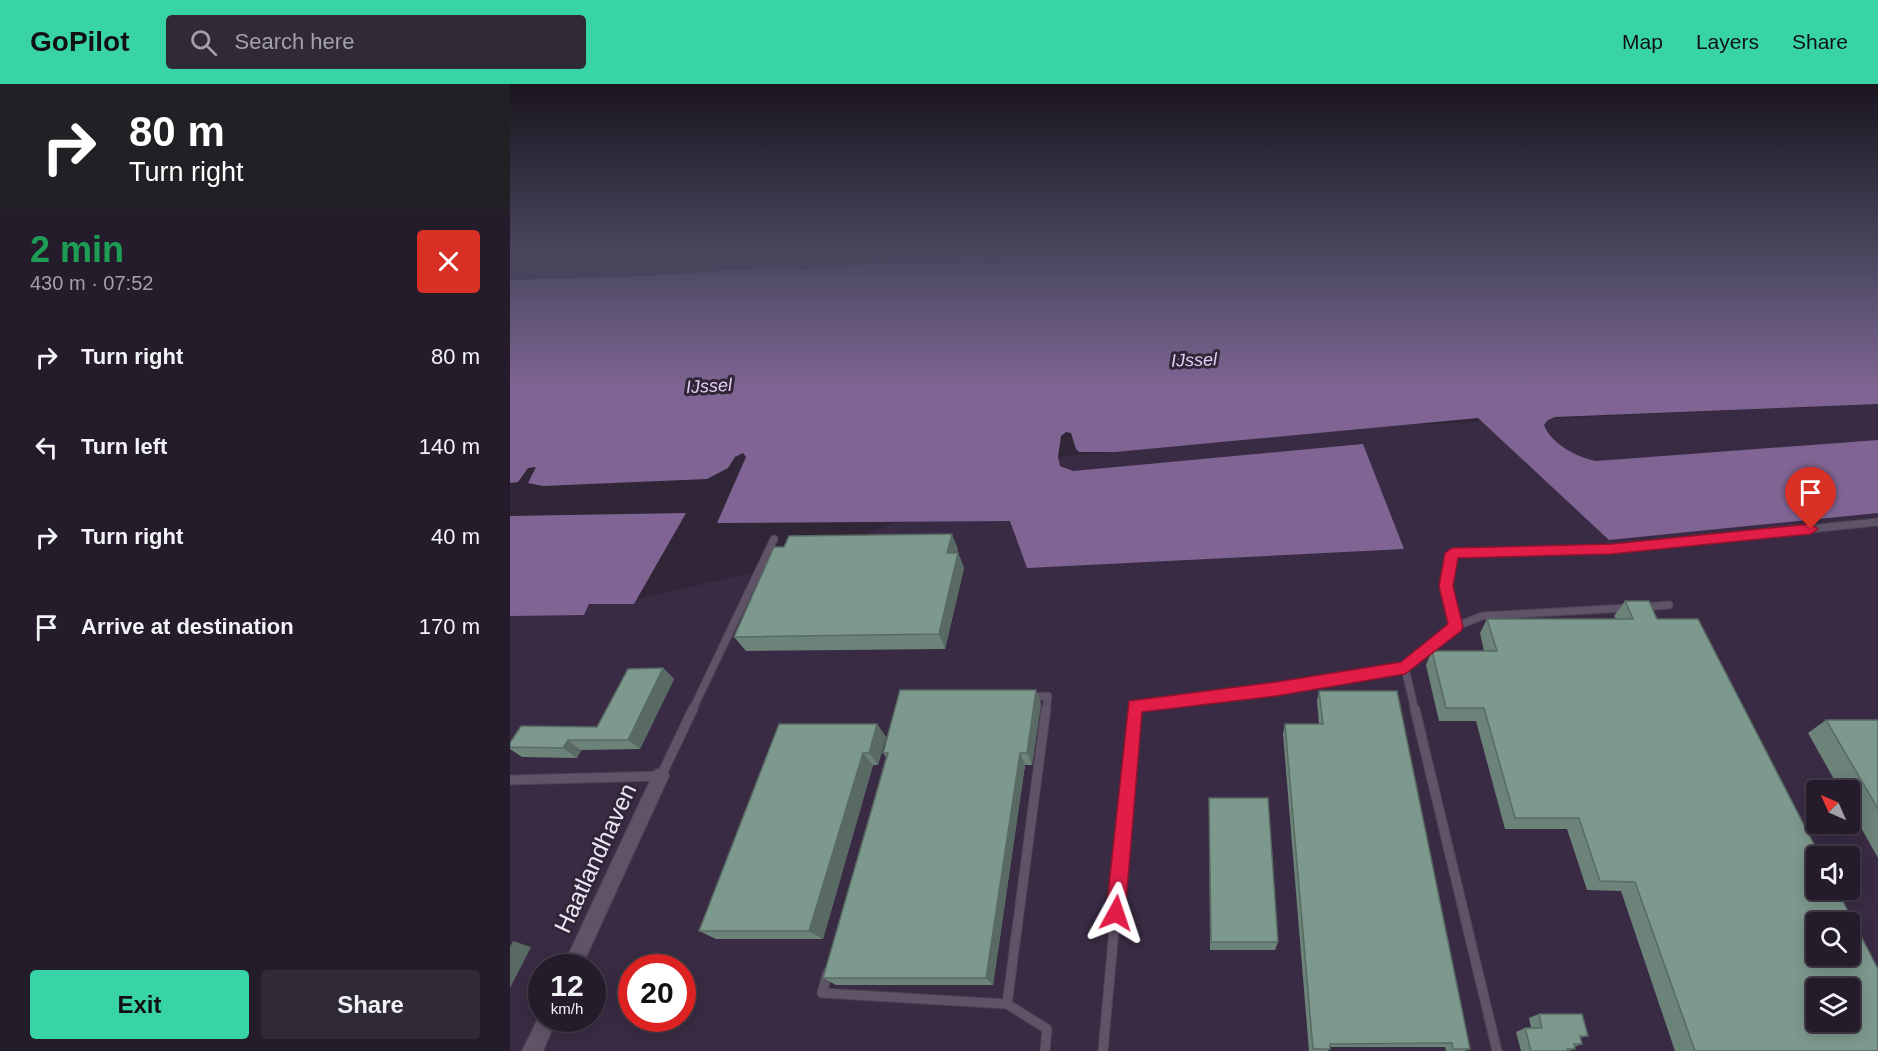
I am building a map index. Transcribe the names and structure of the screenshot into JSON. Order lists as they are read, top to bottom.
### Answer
{
  "streets": {
    "street": ["Haatlandhaven"]
  },
  "water": ["IJssel"],
  "north": "top left",
  "page": {
    "header": "GoPilot",
    "search": "Search here",
    "nav": ["Map", "Layers", "Share"],
    "turn": ["80 m", "Turn right"],
    "heading": ["2 min", "430 m · 07:52"],
    "list": [
      {
        "name": "Turn right",
        "value": "80 m"
      },
      {
        "name": "Turn left",
        "value": "140 m"
      },
      {
        "name": "Turn right",
        "value": "40 m"
      },
      {
        "name": "Arrive at destination",
        "value": "170 m"
      }
    ],
    "speed": "12 km/h",
    "limit": "20",
    "buttons": ["Exit", "Share"]
  }
}
